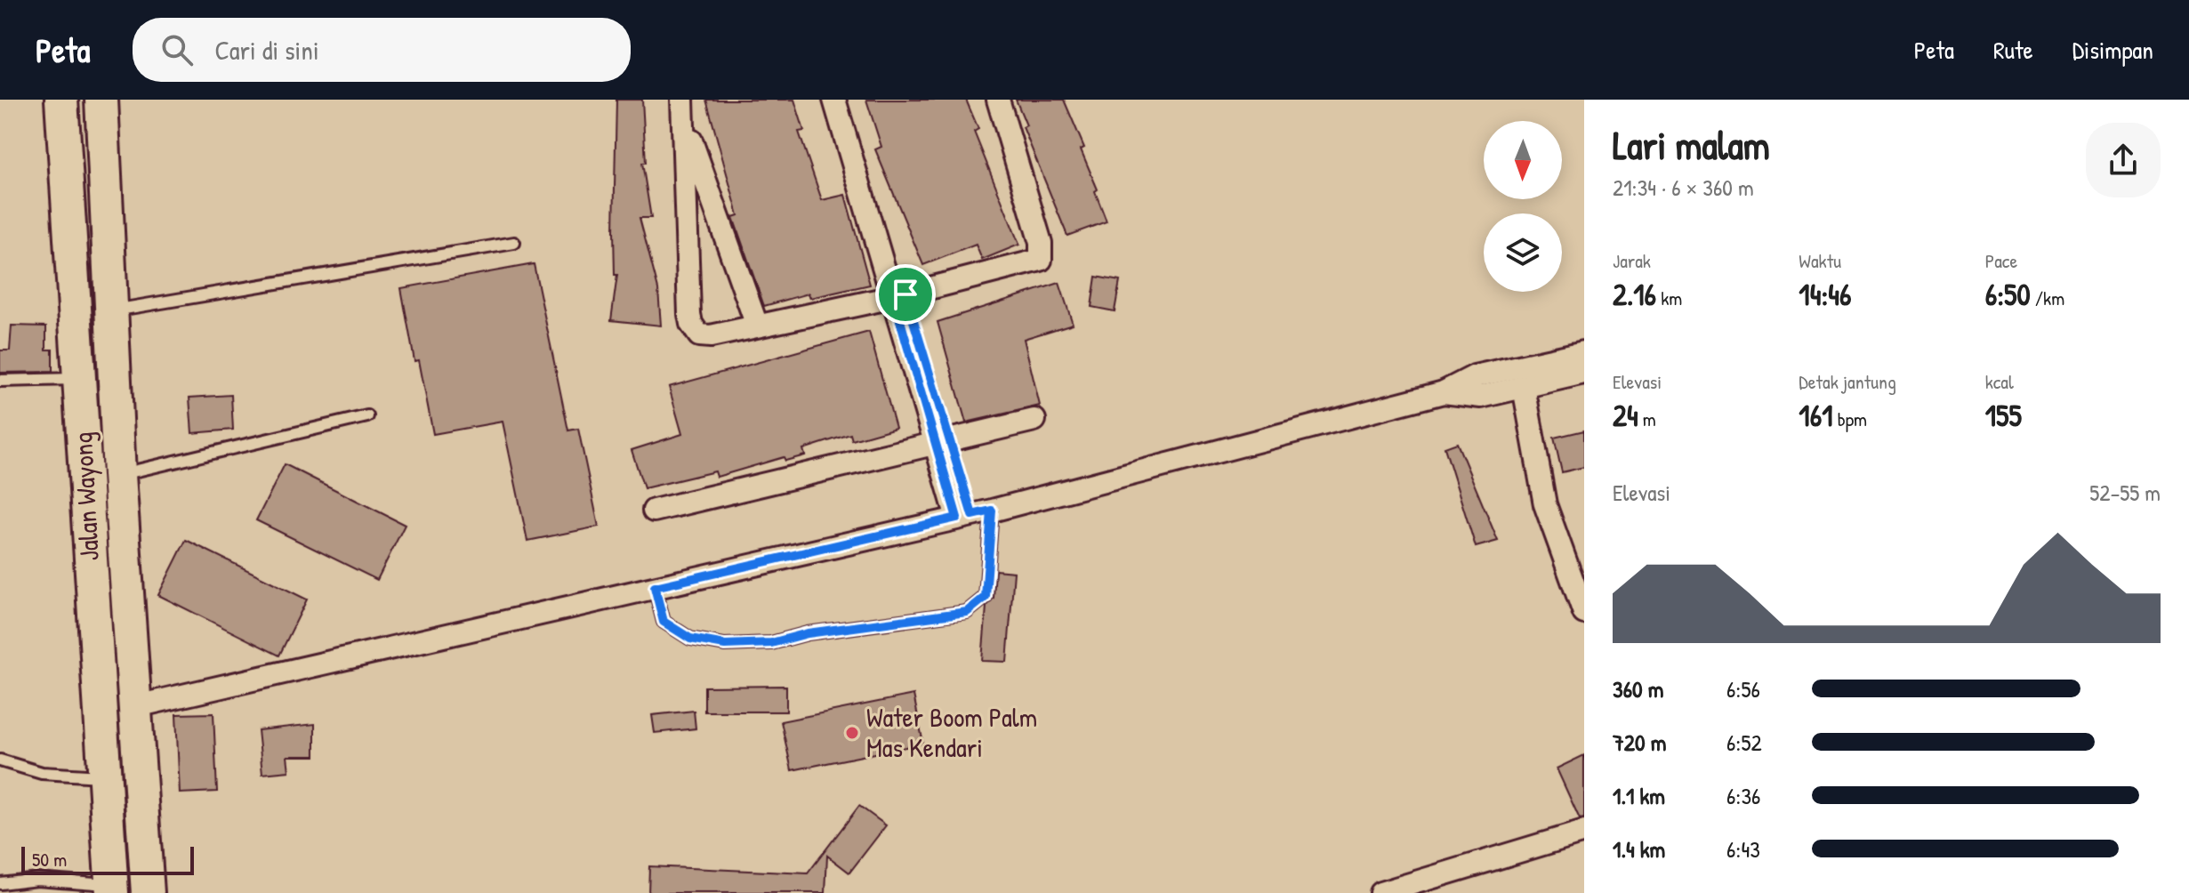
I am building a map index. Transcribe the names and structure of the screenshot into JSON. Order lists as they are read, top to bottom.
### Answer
{
  "streets": {
    "main road": ["Jalan Wayong"]
  },
  "places": ["Water Boom Palm Mas Kendari"],
  "scale_bar": "50 m",
  "north": "bottom",
  "page": {
    "header": "Peta",
    "search": "Cari di sini",
    "nav": ["Peta", "Rute", "Disimpan"],
    "heading": ["Lari malam", "21:34 · 6 × 360 m"],
    "stats": [
      ["Jarak", "2.16 km"],
      ["Waktu", "14:46"],
      ["Pace", "6:50 /km"],
      ["Elevasi", "24 m"],
      ["Detak jantung", "161 bpm"],
      ["kcal", "155"]
    ],
    "chart": ["Elevasi", "52–55 m"],
    "list": [
      {
        "name": "360 m",
        "note": "6:56"
      },
      {
        "name": "720 m",
        "note": "6:52"
      },
      {
        "name": "1.1 km",
        "note": "6:36"
      },
      {
        "name": "1.4 km",
        "note": "6:43"
      }
    ],
    "scale": "50 m"
  }
}
